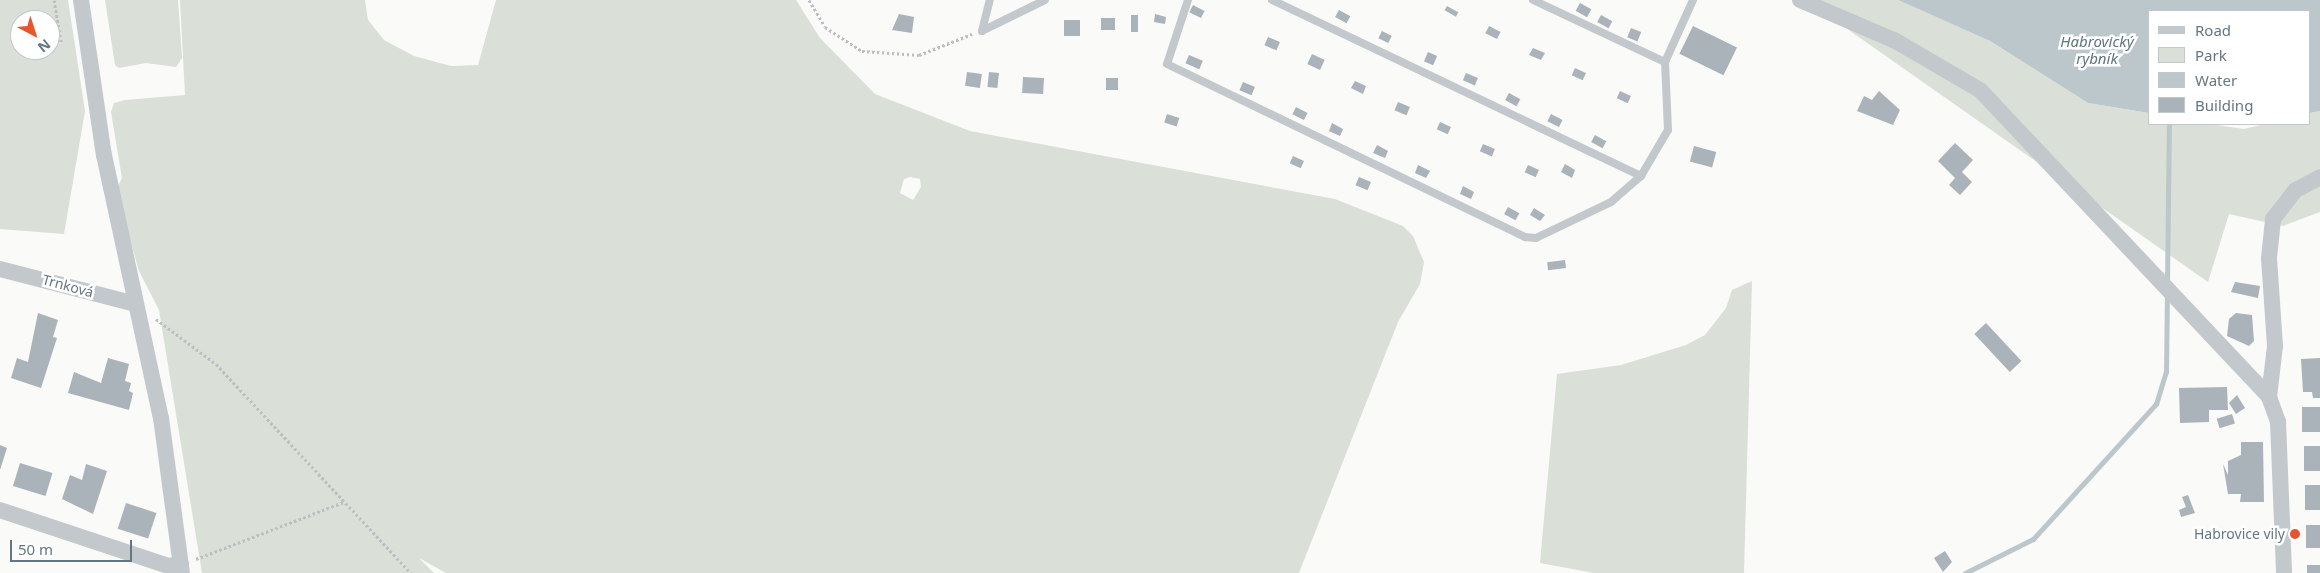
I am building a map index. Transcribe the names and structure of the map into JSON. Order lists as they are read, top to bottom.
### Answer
{
  "streets": {
    "street": ["Trnková"]
  },
  "water": ["Habrovický rybník"],
  "places": ["Habrovice vily"],
  "legend": [
    "Road",
    "Park",
    "Water",
    "Building"
  ],
  "scale_bar": "50 m",
  "north": "bottom right"
}
